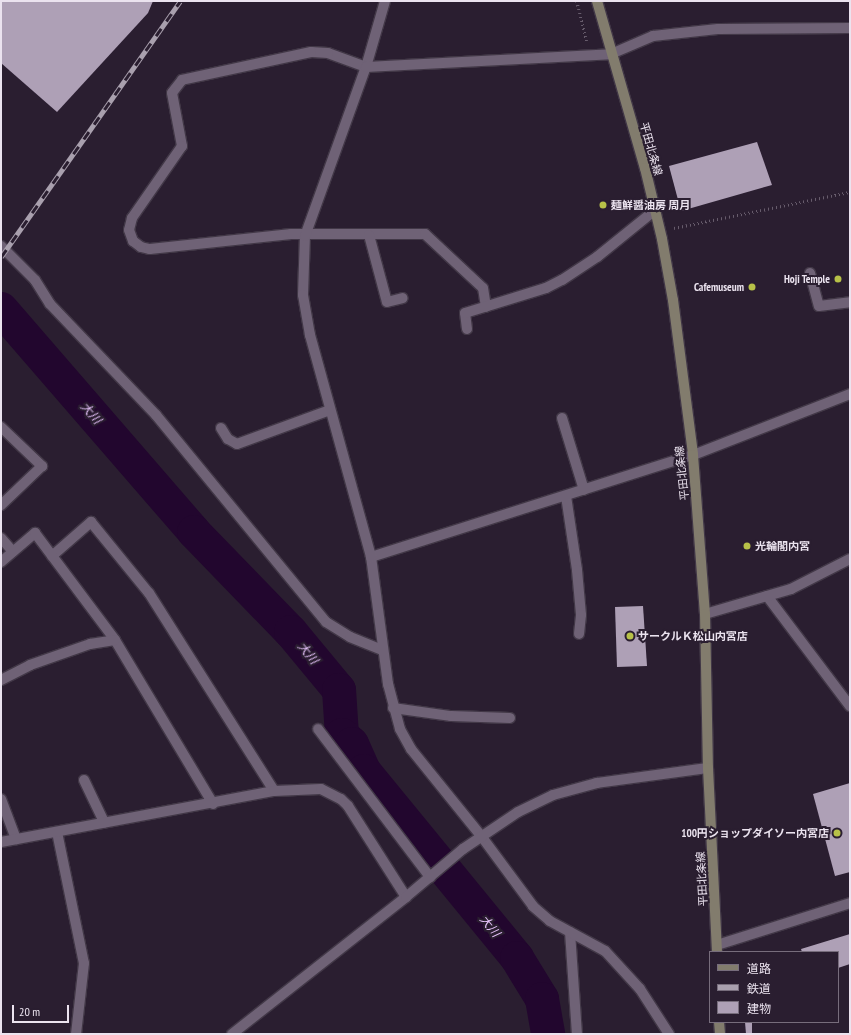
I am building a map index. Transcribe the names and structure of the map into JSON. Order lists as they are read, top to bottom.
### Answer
{
  "streets": {
    "main road": ["平田北条線"]
  },
  "water": ["大川"],
  "places": [
    "麺鮮醤油房 周月",
    "Hoji Temple",
    "Cafemuseum",
    "光輪閣内宮",
    "サークルＫ松山内宮店",
    "100円ショップダイソー内宮店"
  ],
  "legend": ["道路", "鉄道", "建物"],
  "scale_bar": "20 m"
}
